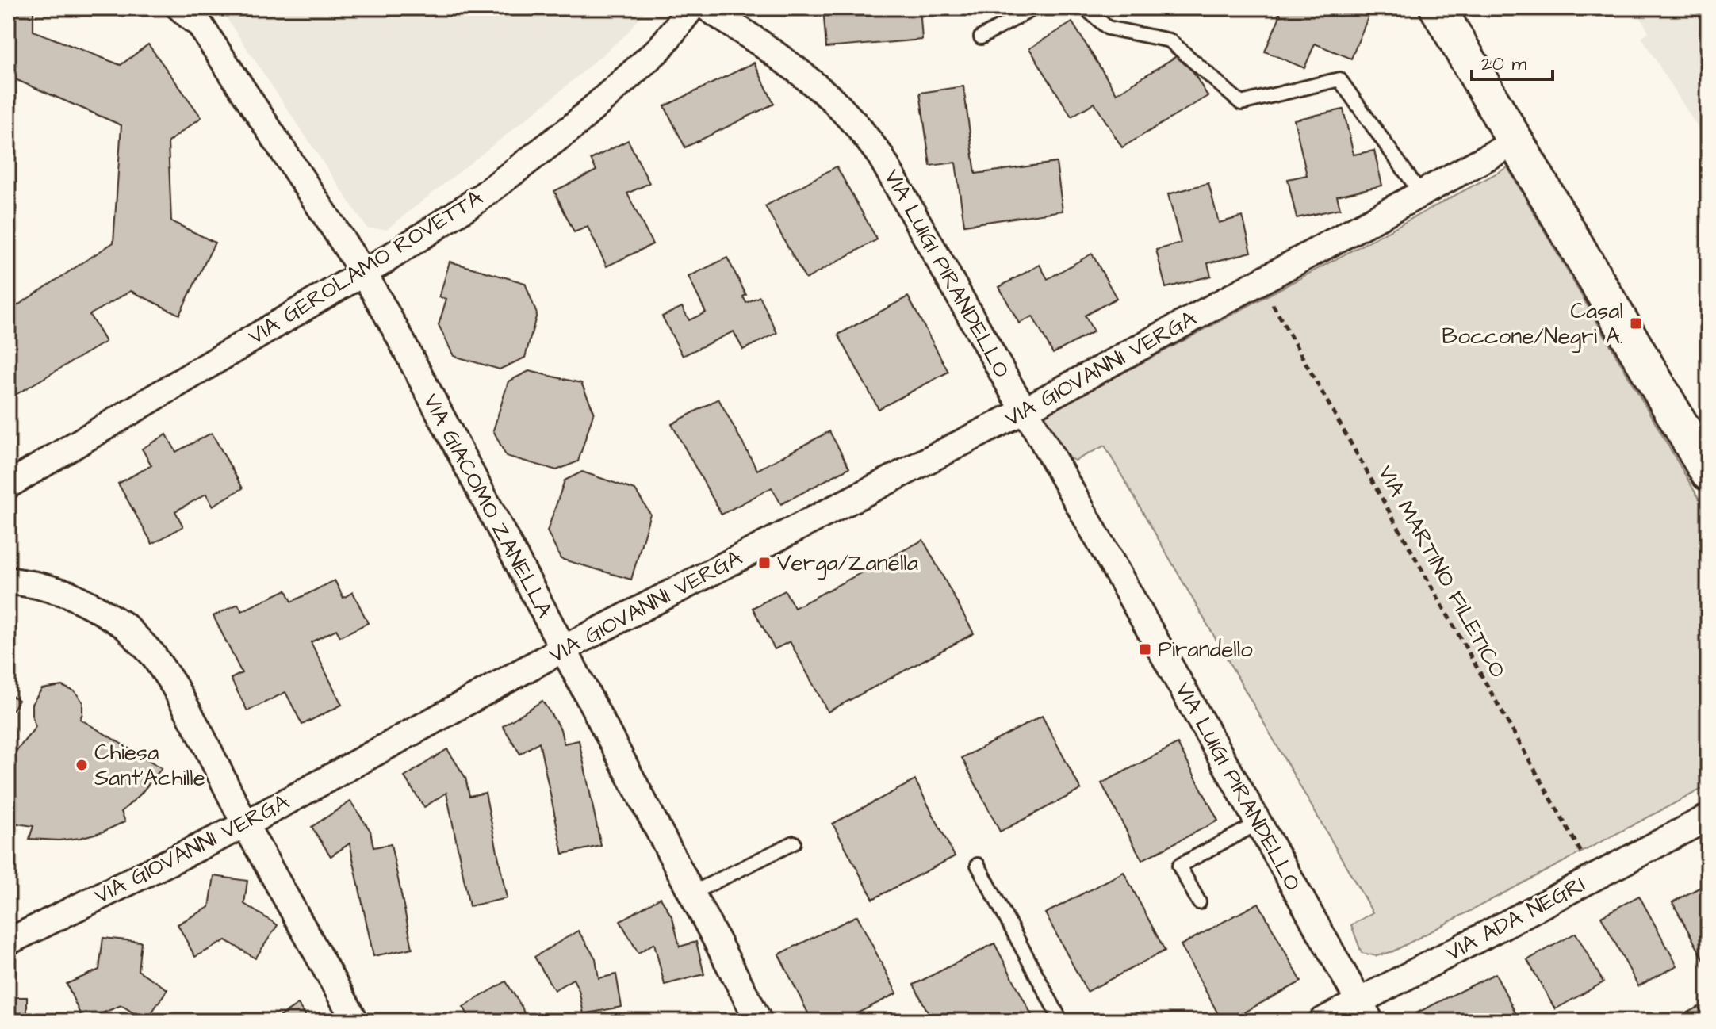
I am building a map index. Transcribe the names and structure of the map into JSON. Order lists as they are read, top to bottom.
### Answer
{
  "streets": {
    "street": [
      "VIA GEROLAMO ROVETTA",
      "VIA LUIGI PIRANDELLO",
      "VIA GIOVANNI VERGA",
      "VIA GIACOMO ZANELLA",
      "VIA ADA NEGRI"
    ],
    "path": ["VIA MARTINO FILETICO"]
  },
  "crossings": [
    ["VIA GEROLAMO ROVETTA", "VIA GIACOMO ZANELLA"],
    ["VIA LUIGI PIRANDELLO", "VIA GIOVANNI VERGA"],
    ["VIA LUIGI PIRANDELLO", "VIA ADA NEGRI"],
    ["VIA GIOVANNI VERGA", "VIA GIACOMO ZANELLA"],
    ["VIA GIOVANNI VERGA", "VIA MARTINO FILETICO"],
    ["VIA MARTINO FILETICO", "VIA ADA NEGRI"]
  ],
  "places": {
    "transit": ["Casal Boccone/Negri A.", "Verga/Zanella", "Pirandello"],
    "other": ["Chiesa Sant'Achille"]
  },
  "scale_bar": "20 m"
}
